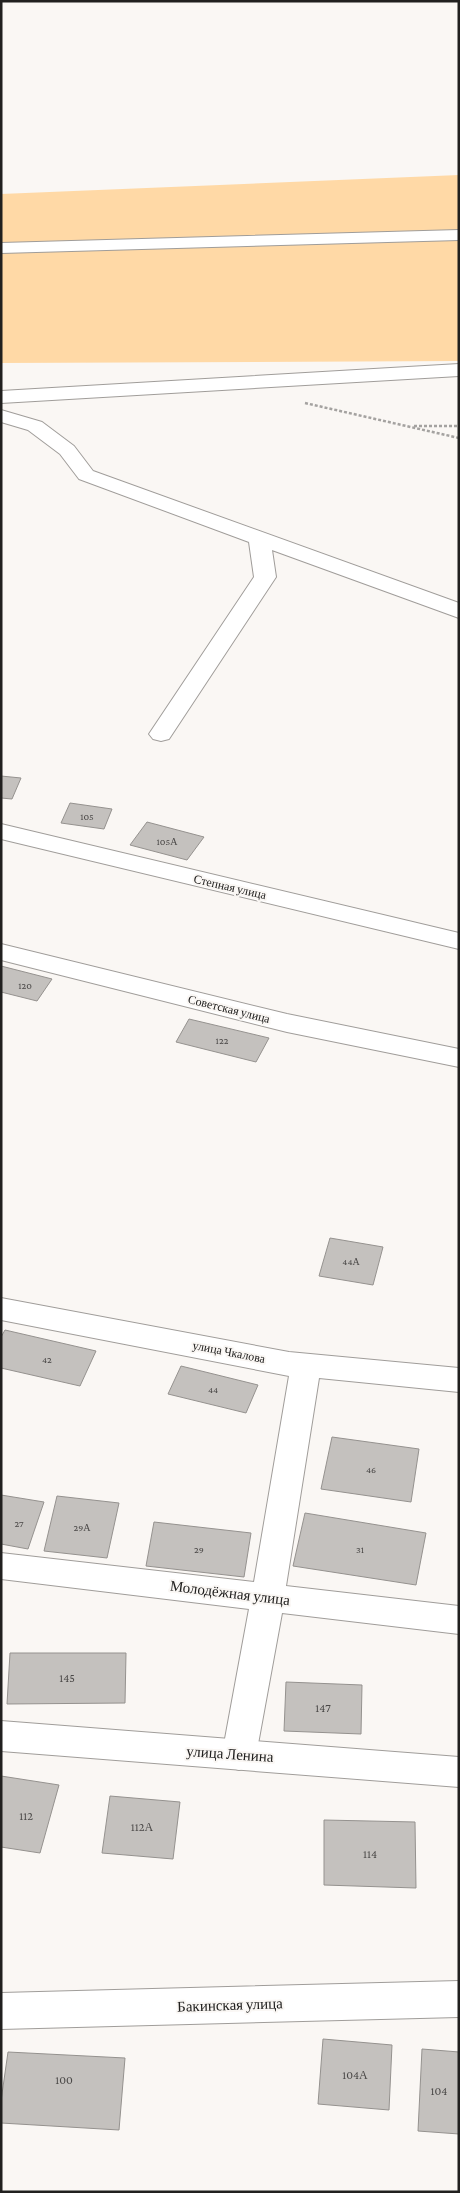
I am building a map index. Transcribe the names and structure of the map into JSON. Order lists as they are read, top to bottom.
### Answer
{
  "streets": {
    "street": [
      "Степная улица",
      "Советская улица",
      "улица Чкалова",
      "Молодёжная улица",
      "улица Ленина",
      "Бакинская улица"
    ]
  },
  "house_numbers": [
    "105",
    "105А",
    "120",
    "122",
    "44А",
    "42",
    "44",
    "46",
    "27",
    "29А",
    "29",
    "31",
    "145",
    "147",
    "112",
    "112А",
    "114",
    "104А",
    "100",
    "104"
  ]
}
